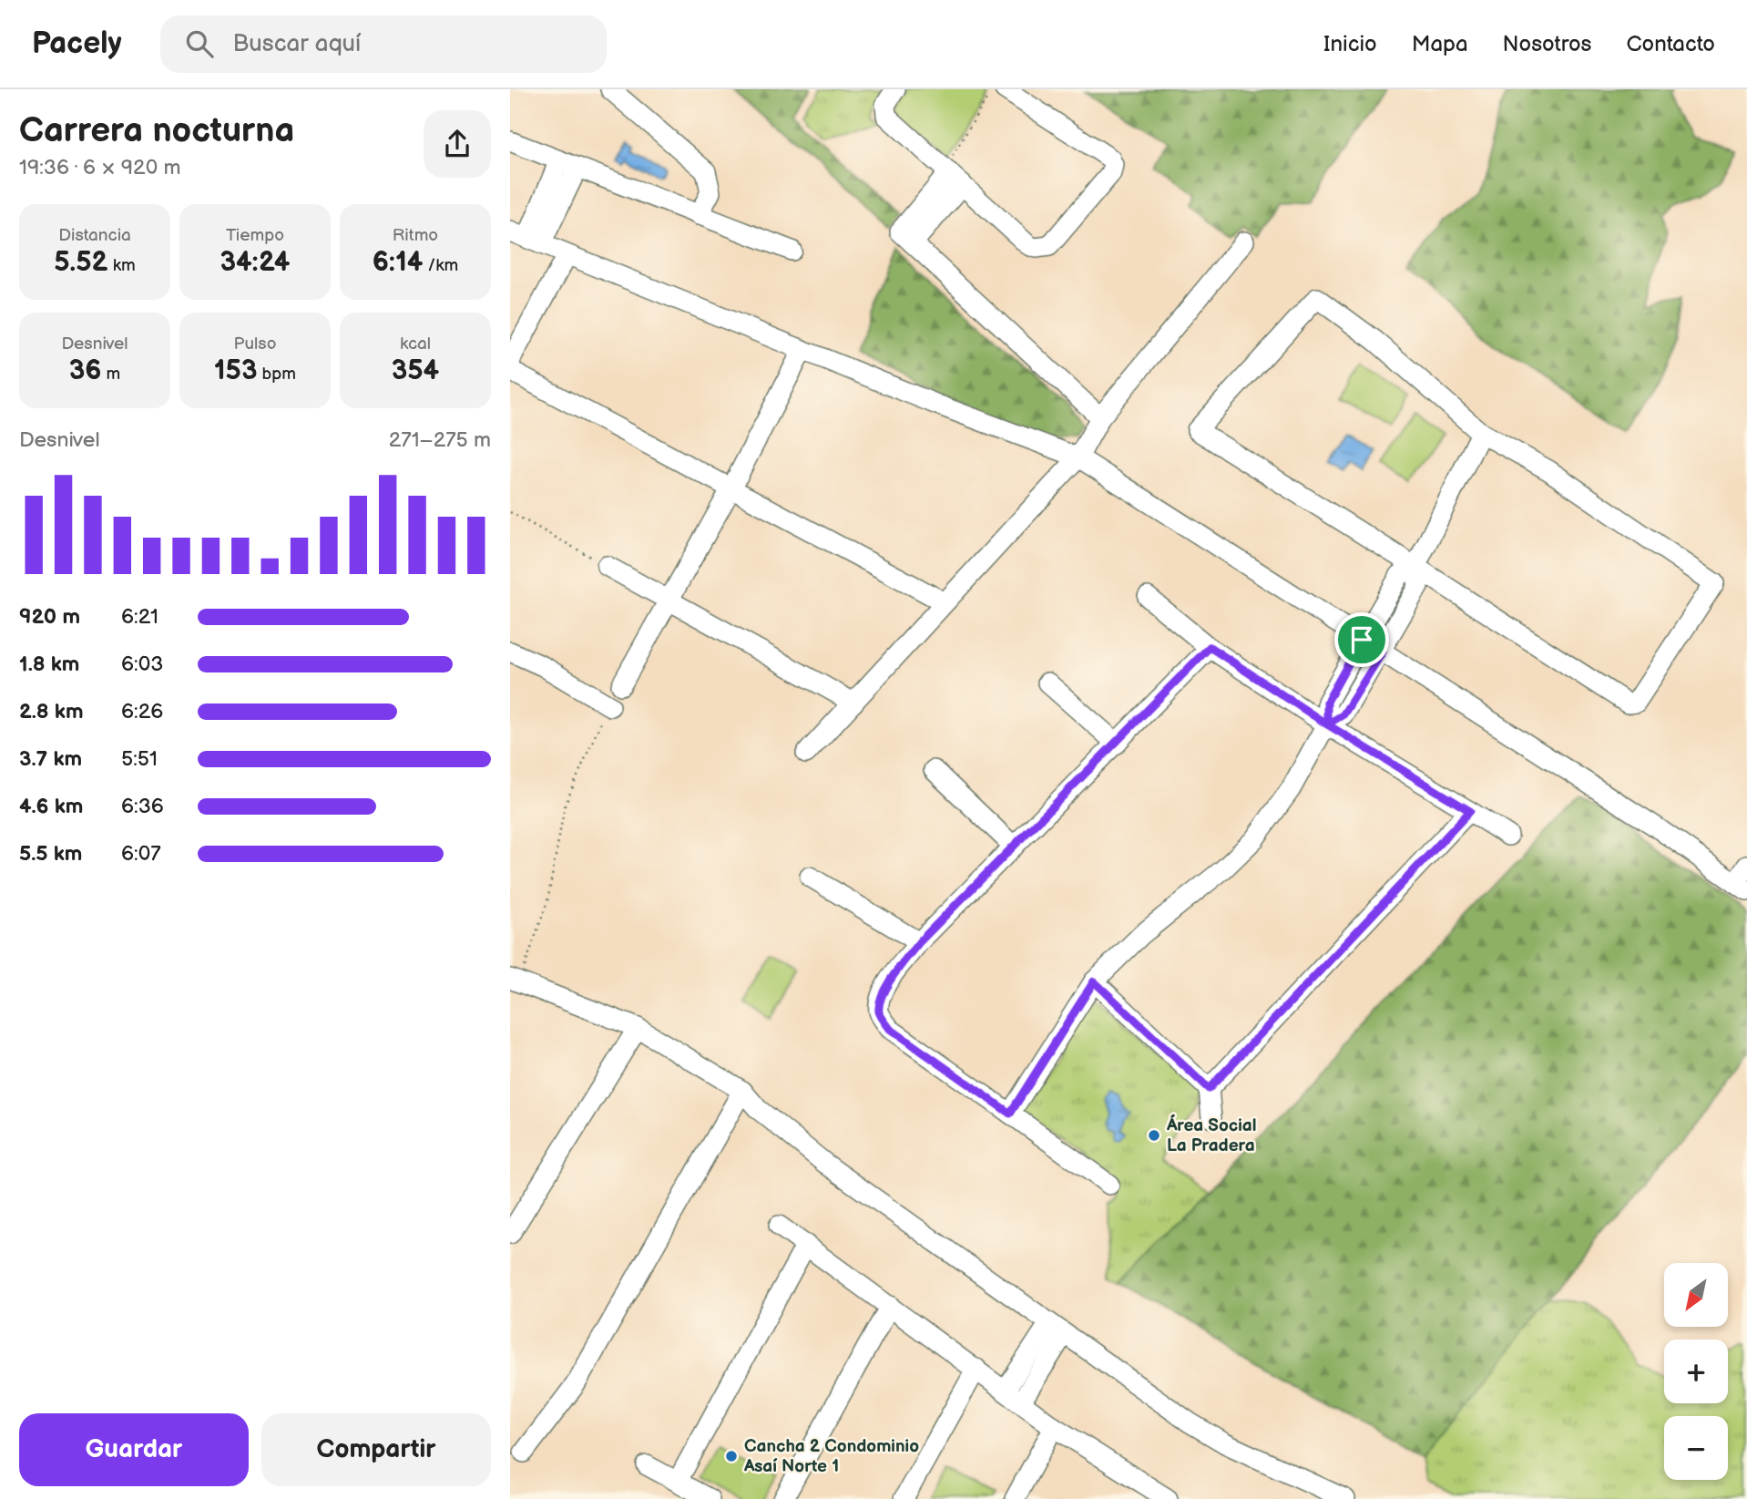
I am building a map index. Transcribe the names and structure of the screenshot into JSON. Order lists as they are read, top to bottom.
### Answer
{
  "places": ["Área Social La Pradera", "Cancha 2 Condominio Asaí Norte 1"],
  "north": "bottom left",
  "page": {
    "header": "Pacely",
    "search": "Buscar aquí",
    "nav": [
      "Inicio",
      "Mapa",
      "Nosotros",
      "Contacto"
    ],
    "heading": ["Carrera nocturna", "19:36 · 6 × 920 m"],
    "stats": [
      ["Distancia", "5.52 km"],
      ["Tiempo", "34:24"],
      ["Ritmo", "6:14 /km"],
      ["Desnivel", "36 m"],
      ["Pulso", "153 bpm"],
      ["kcal", "354"]
    ],
    "chart": ["Desnivel", "271–275 m"],
    "list": [
      {
        "name": "920 m",
        "note": "6:21"
      },
      {
        "name": "1.8 km",
        "note": "6:03"
      },
      {
        "name": "2.8 km",
        "note": "6:26"
      },
      {
        "name": "3.7 km",
        "note": "5:51"
      },
      {
        "name": "4.6 km",
        "note": "6:36"
      },
      {
        "name": "5.5 km",
        "note": "6:07"
      }
    ],
    "map_buttons": ["+", "−"],
    "buttons": ["Guardar", "Compartir"]
  }
}
